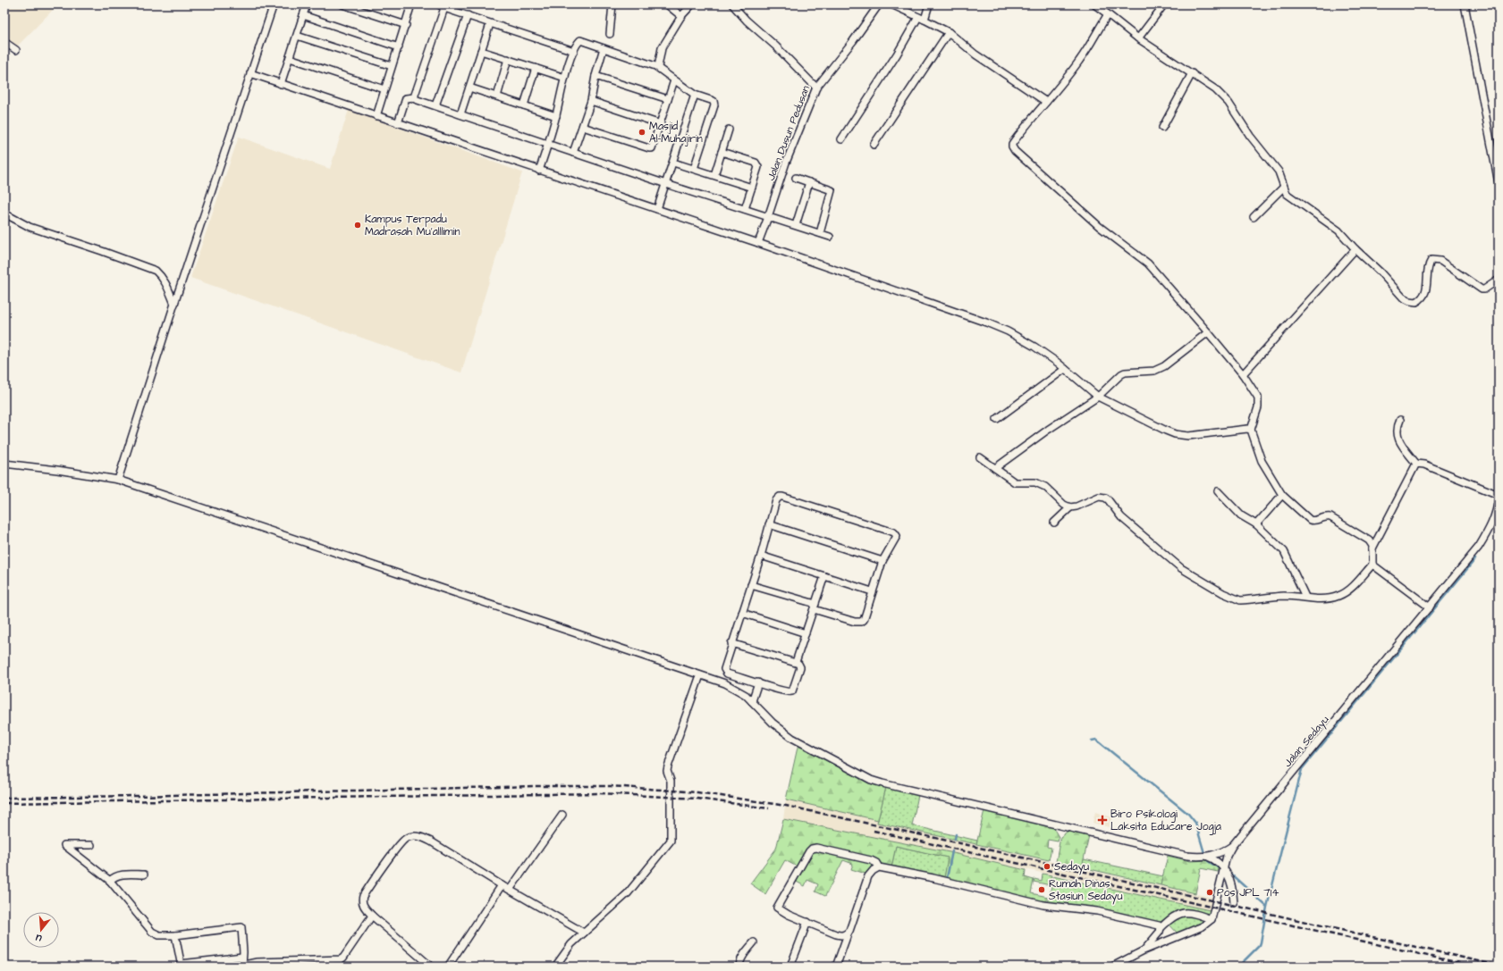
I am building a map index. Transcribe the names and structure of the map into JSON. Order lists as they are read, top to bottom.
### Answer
{
  "streets": {
    "street": ["Jalan Dusun Pedusan", "Jalan Sedayu"]
  },
  "places": {
    "other": [
      "Masjid Al-Muhajirin",
      "Kampus Terpadu Madrasah Mu'alllimin",
      "Sedayu",
      "Rumah Dinas Stasiun Sedayu",
      "Pos JPL 714"
    ],
    "health": ["Biro Psikologi Laksita Educare Jogja"]
  },
  "north": "bottom"
}
